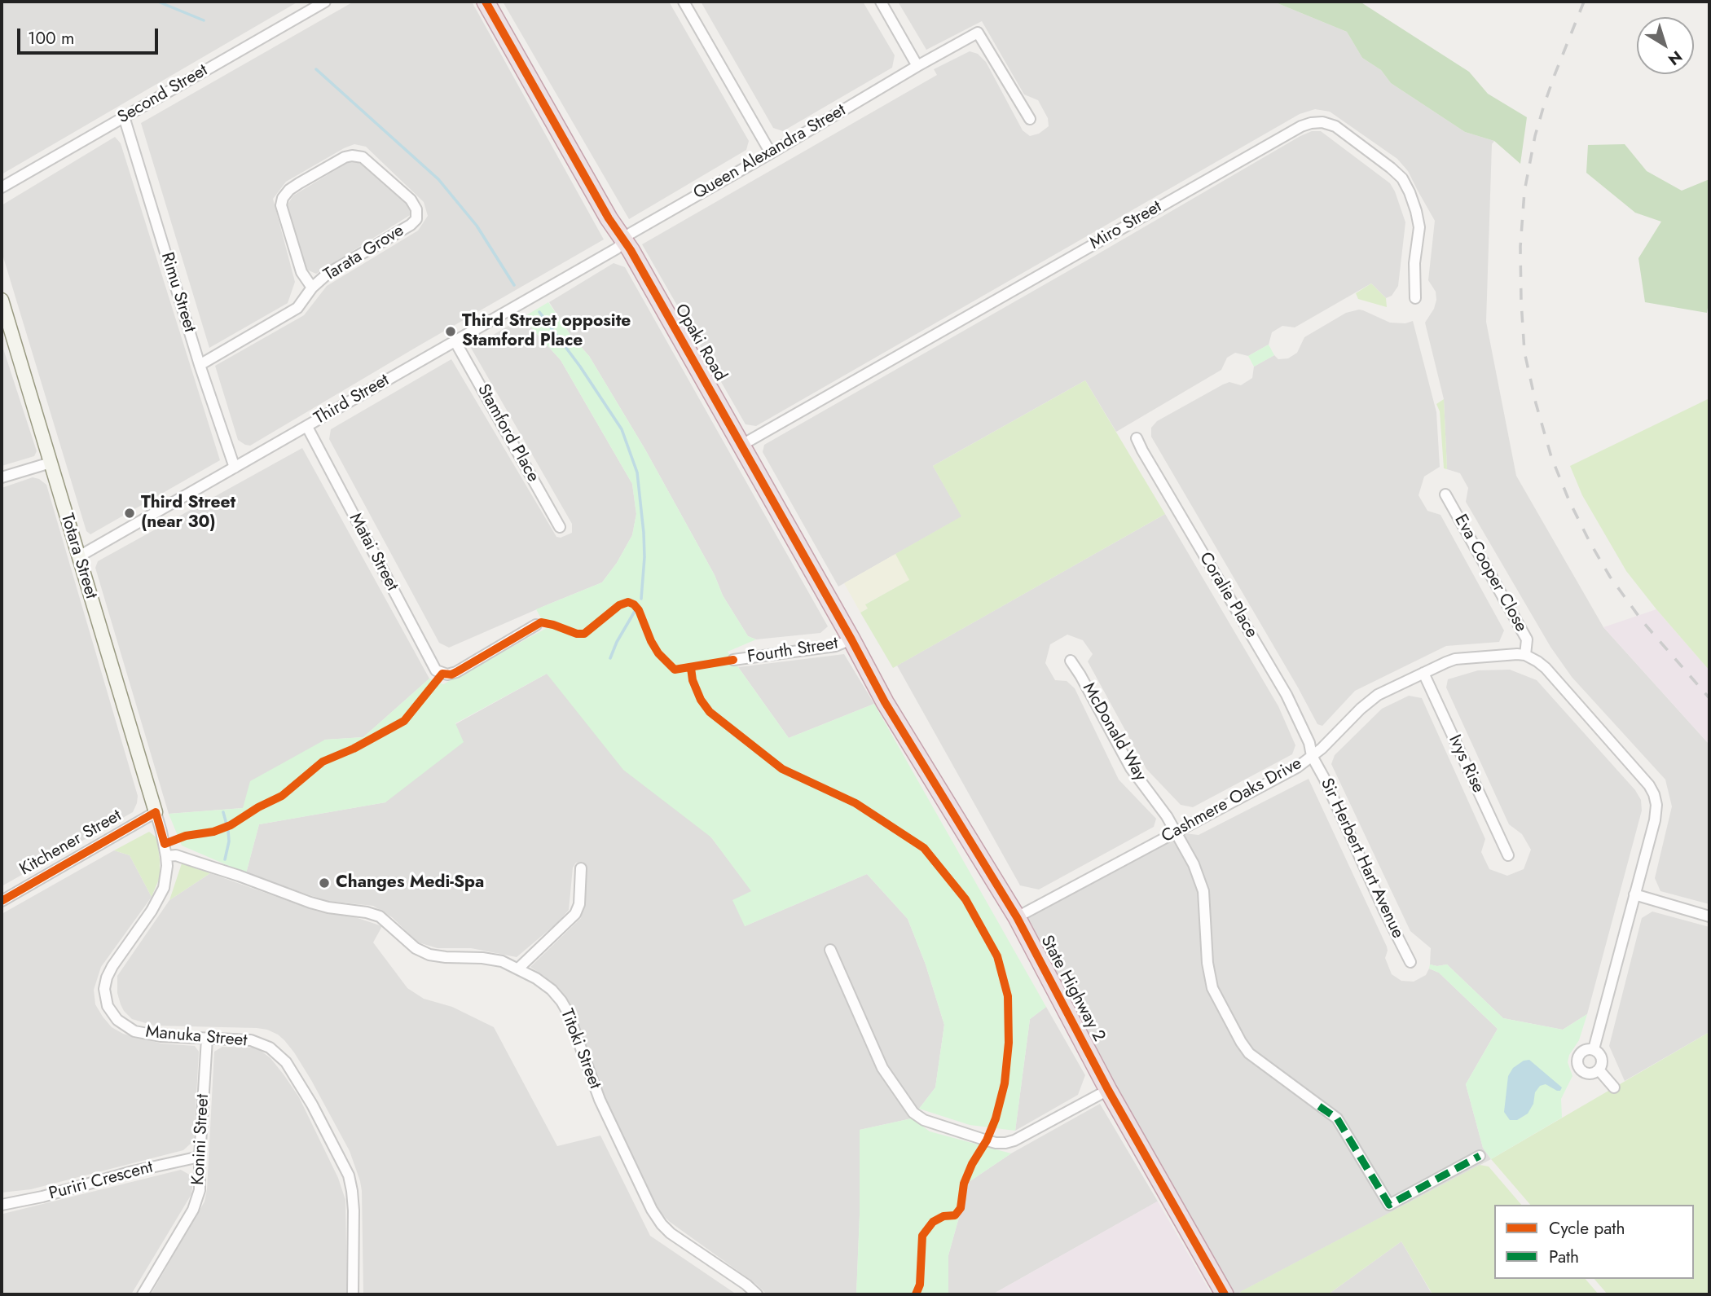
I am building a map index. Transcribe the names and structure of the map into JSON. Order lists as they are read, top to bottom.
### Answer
{
  "streets": {
    "highway": ["Opaki Road", "State Highway 2"],
    "street": [
      "Second Street",
      "Queen Alexandra Street",
      "Miro Street",
      "Tarata Grove",
      "Rimu Street",
      "Third Street",
      "Stamford Place",
      "Matai Street",
      "Totara Street",
      "Eva Cooper Close",
      "Coralie Place",
      "Fourth Street",
      "McDonald Way",
      "Ivys Rise",
      "Cashmere Oaks Drive",
      "Kitchener Street",
      "Sir Herbert Hart Avenue",
      "Manuka Street",
      "Titoki Street",
      "Konini Street",
      "Puriri Crescent"
    ]
  },
  "crossings": [
    ["Second Street", "Rimu Street"],
    ["Queen Alexandra Street", "Opaki Road"],
    ["Queen Alexandra Street", "Third Street"],
    ["Miro Street", "Opaki Road"],
    ["Tarata Grove", "Rimu Street"],
    ["Rimu Street", "Third Street"],
    ["Opaki Road", "Third Street"],
    ["Opaki Road", "Fourth Street"],
    ["Opaki Road", "State Highway 2"],
    ["Third Street", "Stamford Place"],
    ["Third Street", "Matai Street"],
    ["Third Street", "Totara Street"],
    ["Totara Street", "Kitchener Street"],
    ["Totara Street", "Manuka Street"],
    ["Eva Cooper Close", "Cashmere Oaks Drive"],
    ["Coralie Place", "Cashmere Oaks Drive"],
    ["Coralie Place", "Sir Herbert Hart Avenue"],
    ["McDonald Way", "Cashmere Oaks Drive"],
    ["Ivys Rise", "Cashmere Oaks Drive"],
    ["Cashmere Oaks Drive", "Sir Herbert Hart Avenue"],
    ["Cashmere Oaks Drive", "State Highway 2"],
    ["Kitchener Street", "Manuka Street"],
    ["Manuka Street", "Titoki Street"],
    ["Manuka Street", "Konini Street"],
    ["Konini Street", "Puriri Crescent"]
  ],
  "places": ["Third Street opposite Stamford Place", "Third Street (near 30)", "Changes Medi-Spa"],
  "legend": ["Cycle path", "Path"],
  "scale_bar": "100 m",
  "north": "bottom right"
}
